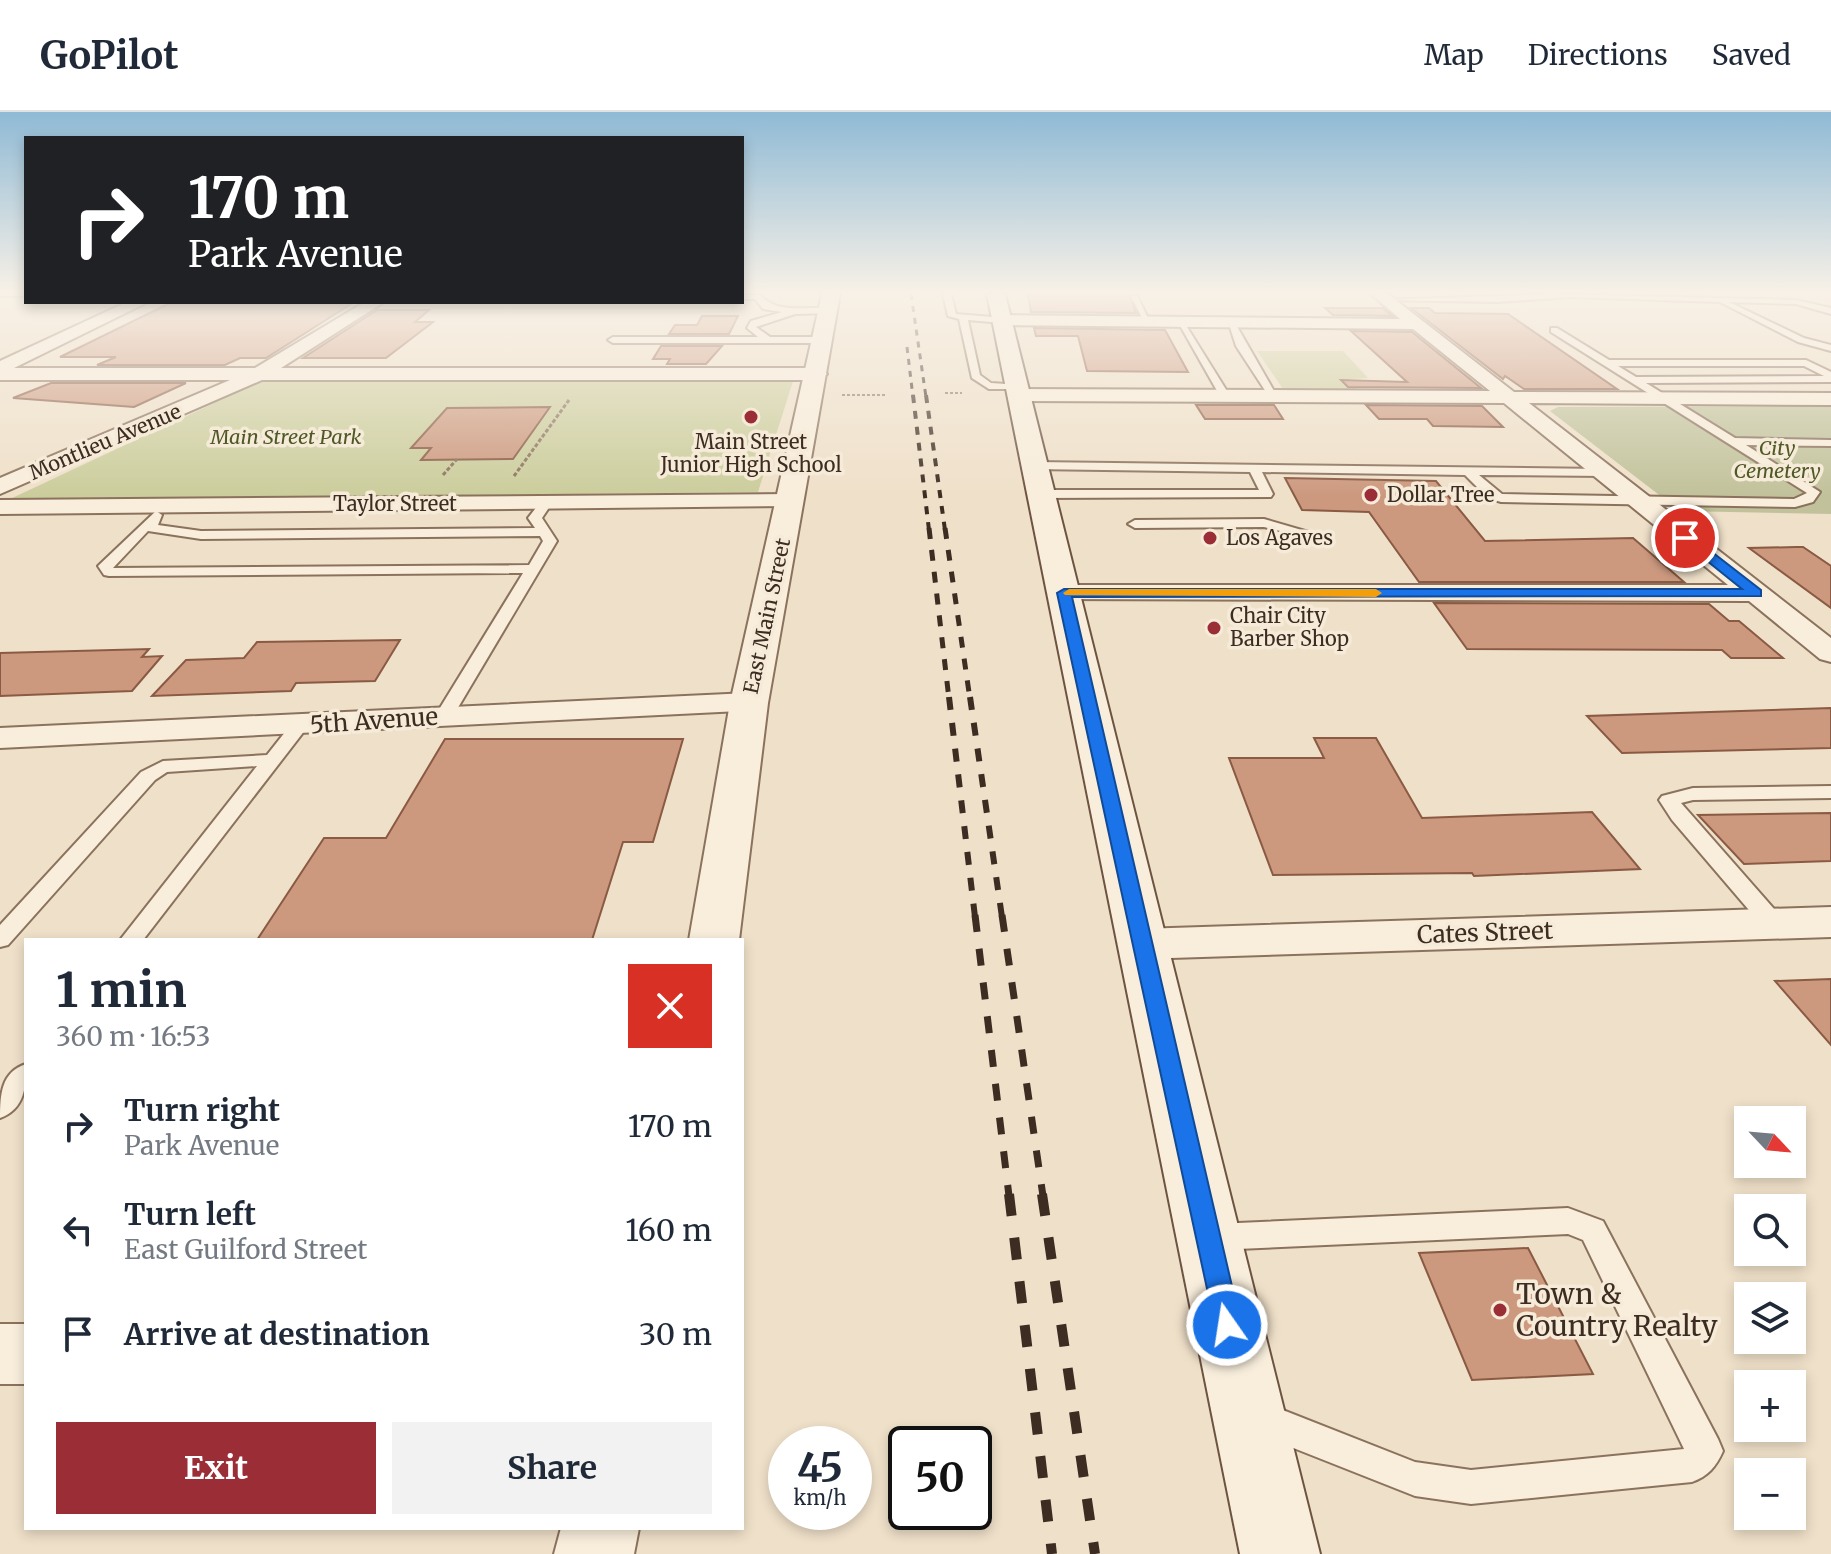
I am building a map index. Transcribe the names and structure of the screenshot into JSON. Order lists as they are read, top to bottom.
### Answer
{
  "streets": {
    "main road": ["East Main Street"],
    "street": [
      "Montlieu Avenue",
      "Taylor Street",
      "5th Avenue",
      "Cates Street"
    ]
  },
  "crossings": [
    ["Taylor Street", "East Main Street"],
    ["East Main Street", "5th Avenue"]
  ],
  "parks": ["Main Street Park", "City Cemetery"],
  "places": [
    "Main Street Junior High School",
    "Dollar Tree",
    "Los Agaves",
    "Chair City Barber Shop",
    "Town & Country Realty"
  ],
  "north": "bottom right",
  "page": {
    "header": "GoPilot",
    "nav": ["Map", "Directions", "Saved"],
    "turn": ["170 m", "Park Avenue"],
    "heading": ["1 min", "360 m · 16:53"],
    "list": [
      {
        "name": "Turn right",
        "note": "Park Avenue",
        "value": "170 m"
      },
      {
        "name": "Turn left",
        "note": "East Guilford Street",
        "value": "160 m"
      },
      {
        "name": "Arrive at destination",
        "value": "30 m"
      }
    ],
    "map_buttons": ["+", "−"],
    "buttons": ["Exit", "Share"],
    "speed": "45 km/h",
    "limit": "50"
  }
}
